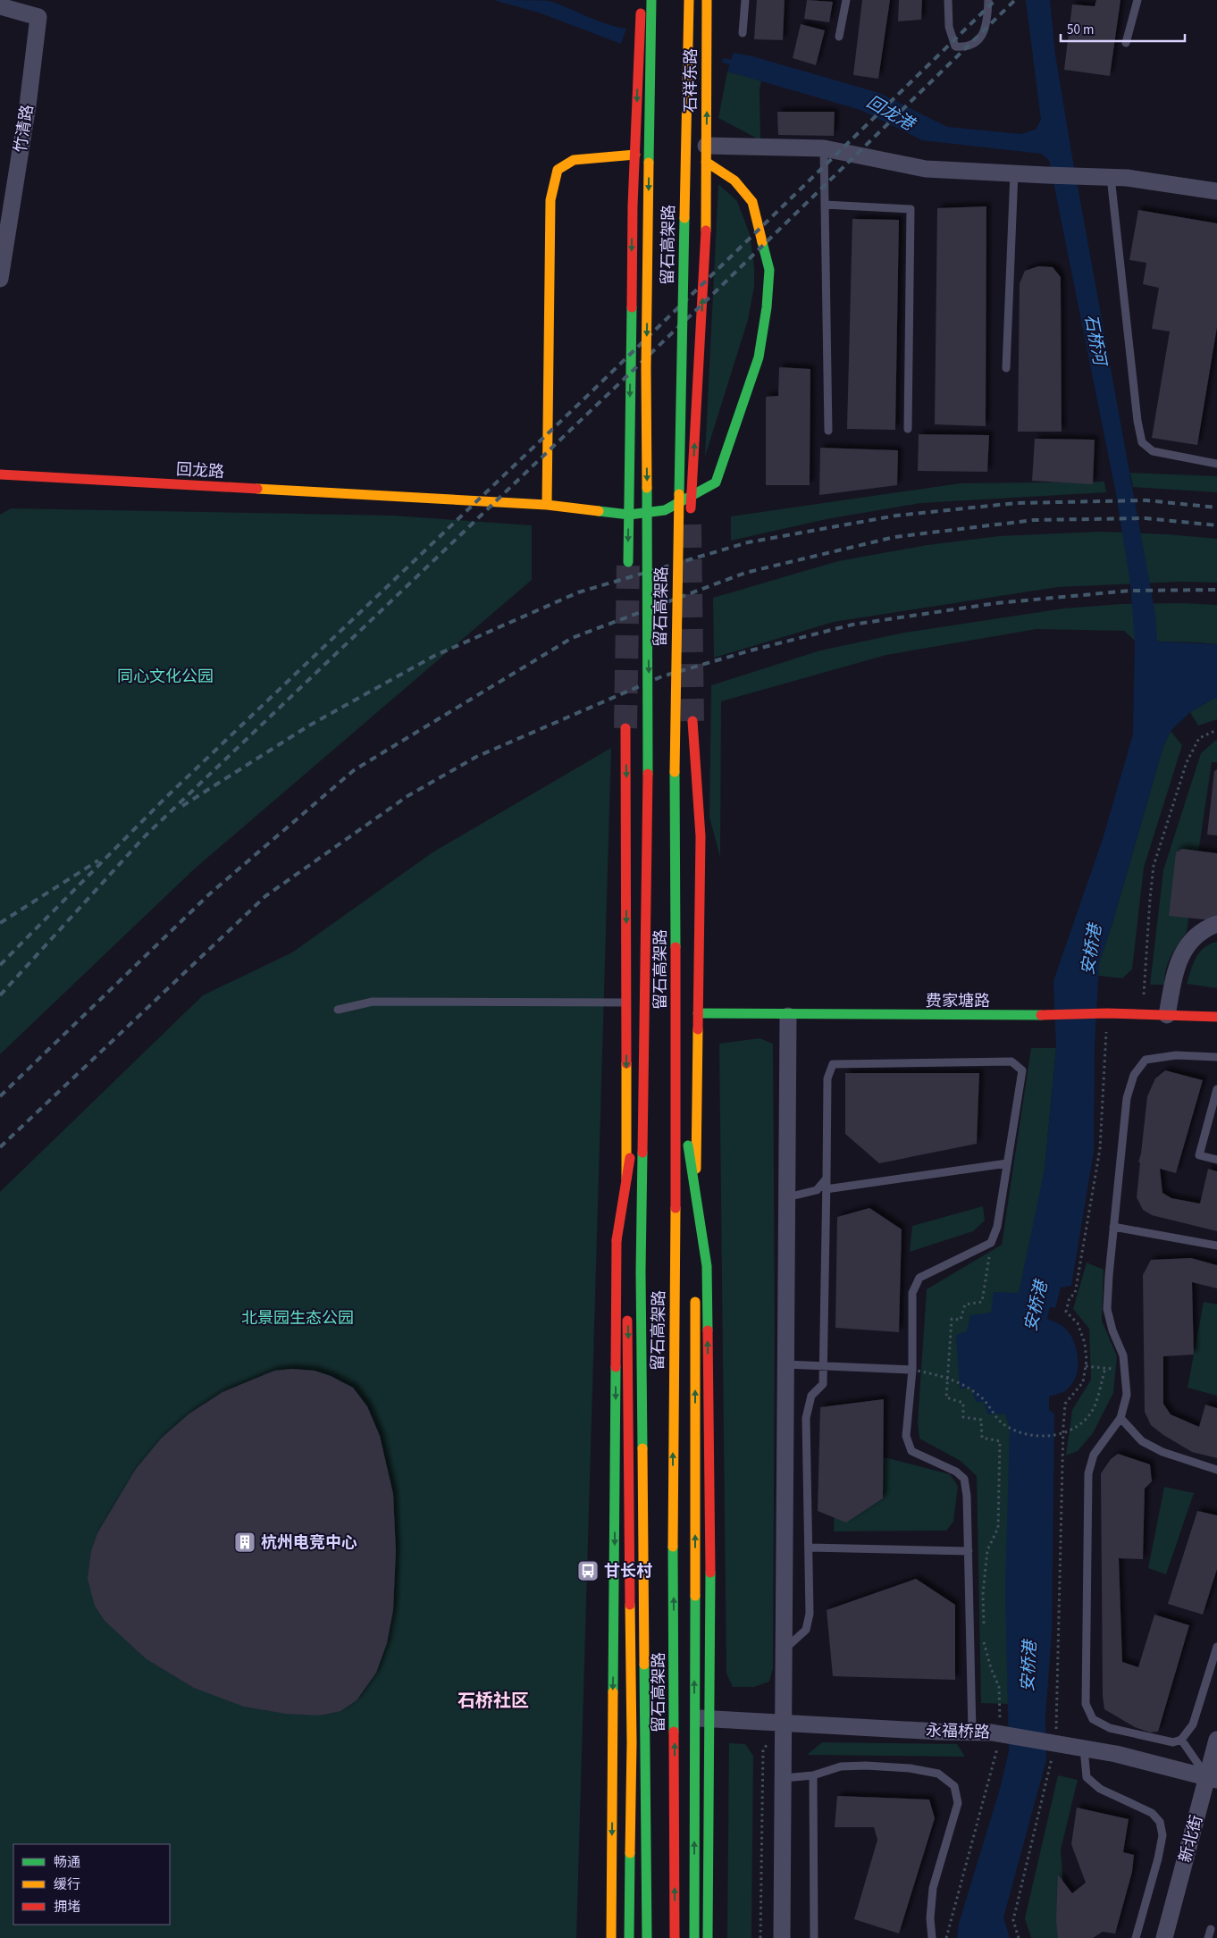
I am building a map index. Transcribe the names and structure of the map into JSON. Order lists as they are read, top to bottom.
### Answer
{
  "streets": {
    "main road": [
      "石祥东路",
      "留石高架路",
      "回龙路",
      "费家塘路"
    ],
    "street": ["竹清路", "永福桥路", "新北街"]
  },
  "crossings": [
    ["石祥东路", "回龙路"],
    ["永福桥路", "新北街"]
  ],
  "districts": ["石桥社区"],
  "water": ["回龙港", "石桥河", "安桥港"],
  "parks": ["同心文化公园", "北景园生态公园"],
  "places": {
    "building": ["杭州电竞中心"],
    "bus stop": ["甘长村"]
  },
  "legend": ["畅通", "缓行", "拥堵"],
  "scale_bar": "50 m"
}
